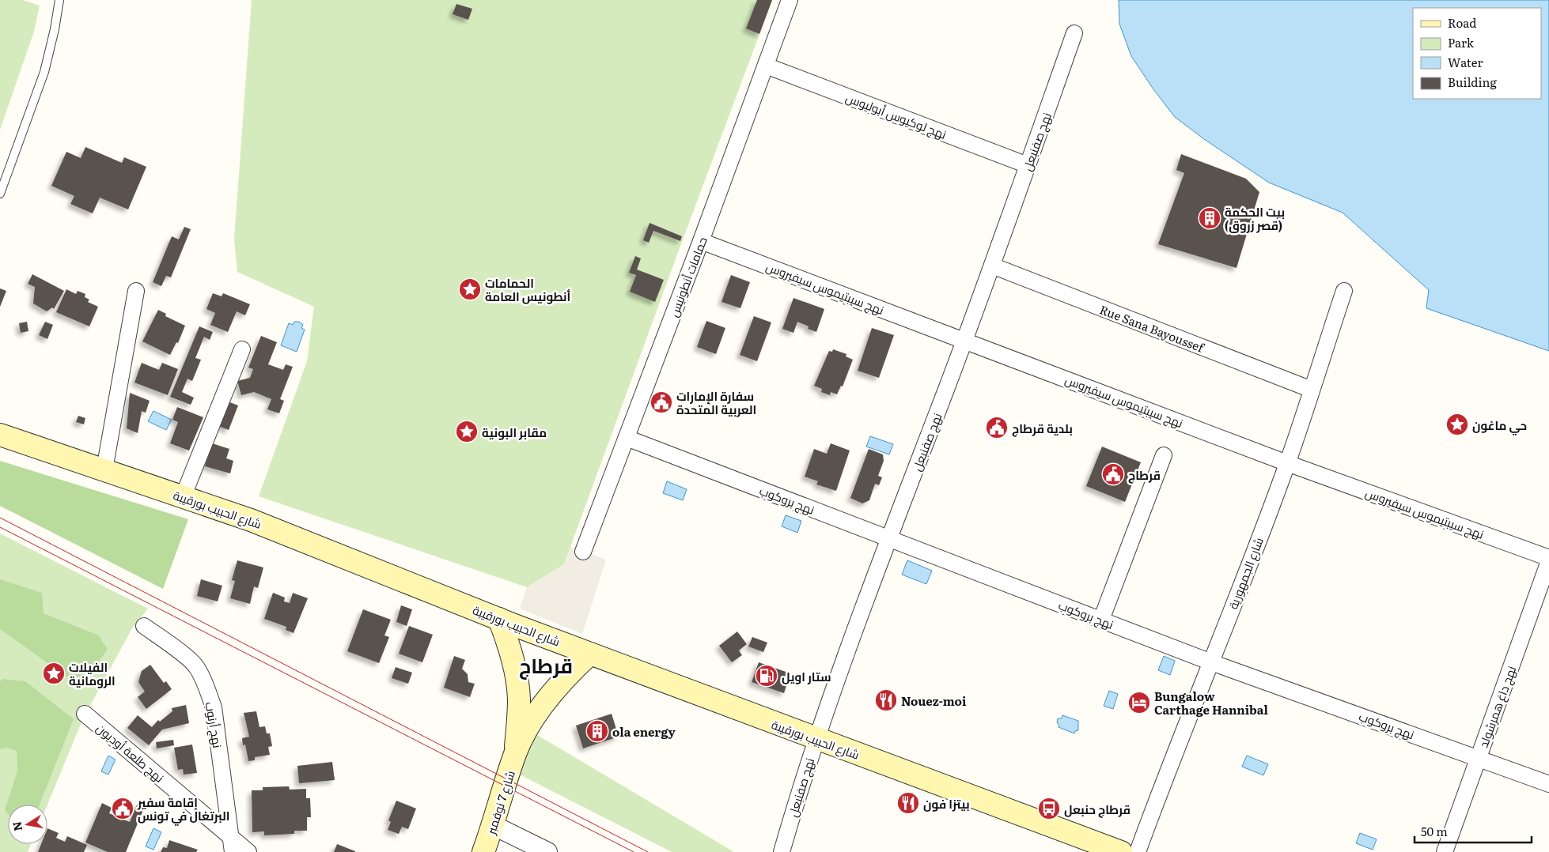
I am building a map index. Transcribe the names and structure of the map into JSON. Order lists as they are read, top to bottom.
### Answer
{
  "streets": {
    "main road": ["شارع الحبيب بورقيبة", "شارع 7 نوفمبر"],
    "street": [
      "نهج لوكيوس أبوليوس",
      "نهج صفنبعل",
      "حمامات أنطونيس",
      "نهج سيبتيموس سيفيروس",
      "Rue Sana Bayoussef",
      "نهج بروكوب",
      "شارع الجمهورية",
      "نهج داغ همرشولد",
      "نهج أرنوب",
      "نهج طلعة أوديون"
    ]
  },
  "crossings": [
    ["نهج لوكيوس أبوليوس", "نهج صفنبعل"],
    ["نهج لوكيوس أبوليوس", "حمامات أنطونيس"],
    ["نهج صفنبعل", "نهج سيبتيموس سيفيروس"],
    ["نهج صفنبعل", "Rue Sana Bayoussef"],
    ["نهج صفنبعل", "نهج بروكوب"],
    ["نهج صفنبعل", "شارع الحبيب بورقيبة"],
    ["حمامات أنطونيس", "نهج سيبتيموس سيفيروس"],
    ["حمامات أنطونيس", "نهج بروكوب"],
    ["نهج سيبتيموس سيفيروس", "شارع الجمهورية"],
    ["Rue Sana Bayoussef", "شارع الجمهورية"],
    ["نهج بروكوب", "شارع الجمهورية"],
    ["نهج بروكوب", "نهج داغ همرشولد"],
    ["شارع الحبيب بورقيبة", "شارع 7 نوفمبر"],
    ["نهج أرنوب", "نهج طلعة أوديون"]
  ],
  "districts": ["قرطاج"],
  "places": {
    "building": ["بيت الحكمة (قصر زروق)", "ola energy"],
    "place": [
      "الحمامات أنطونيس العامة",
      "حي ماغون",
      "مقابر البونية",
      "الفيلات الرومانية"
    ],
    "public building": [
      "سفارة الإمارات العربية المتحدة",
      "بلدية قرطاج",
      "قرطاج",
      "إقامة سفير البرتغال في تونس"
    ],
    "fuel station": ["ستار اويل"],
    "restaurant": ["Nouez-moi", "بيتزا فون"],
    "hotel": ["Bungalow Carthage Hannibal"],
    "bus stop": ["قرطاج حنبعل"]
  },
  "legend": [
    "Road",
    "Park",
    "Water",
    "Building"
  ],
  "scale_bar": "50 m",
  "north": "left"
}
